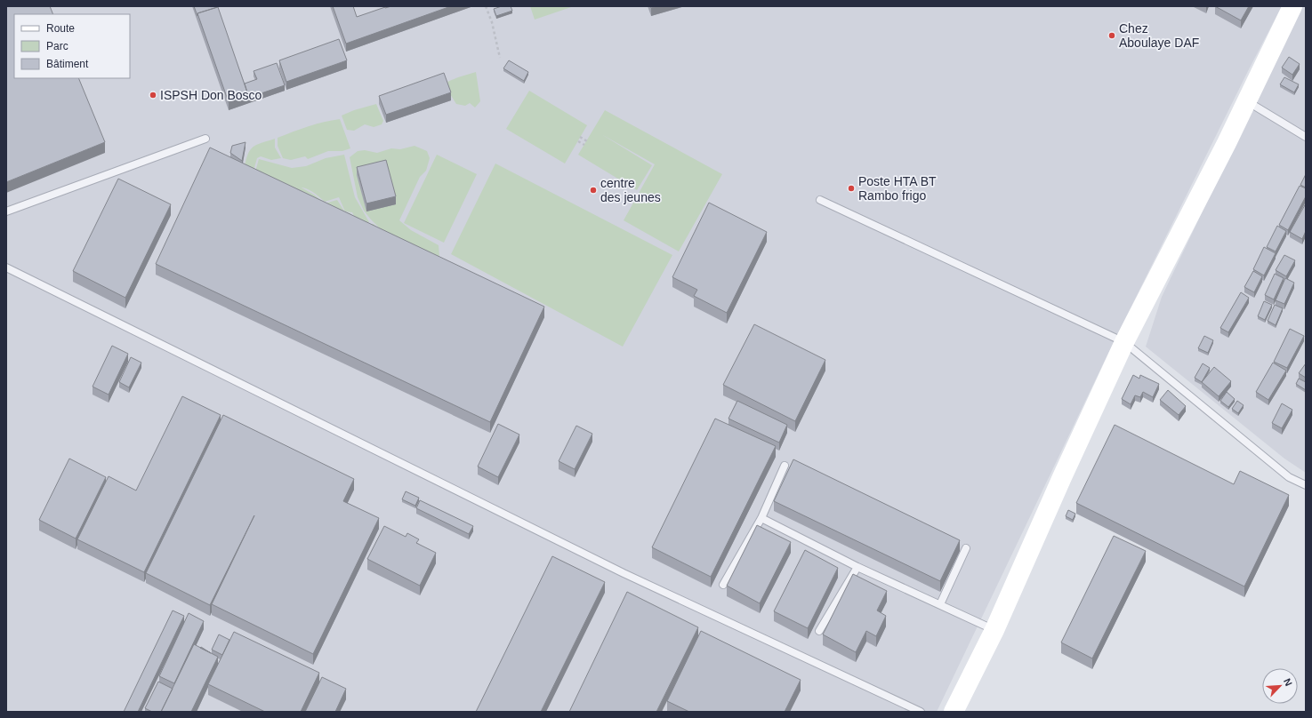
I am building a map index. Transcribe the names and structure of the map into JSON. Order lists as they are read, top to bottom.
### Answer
{
  "places": [
    "Chez Aboulaye DAF",
    "ISPSH Don Bosco",
    "Poste HTA BT Rambo frigo",
    "centre des jeunes"
  ],
  "legend": ["Route", "Parc", "Bâtiment"],
  "north": "top right"
}
